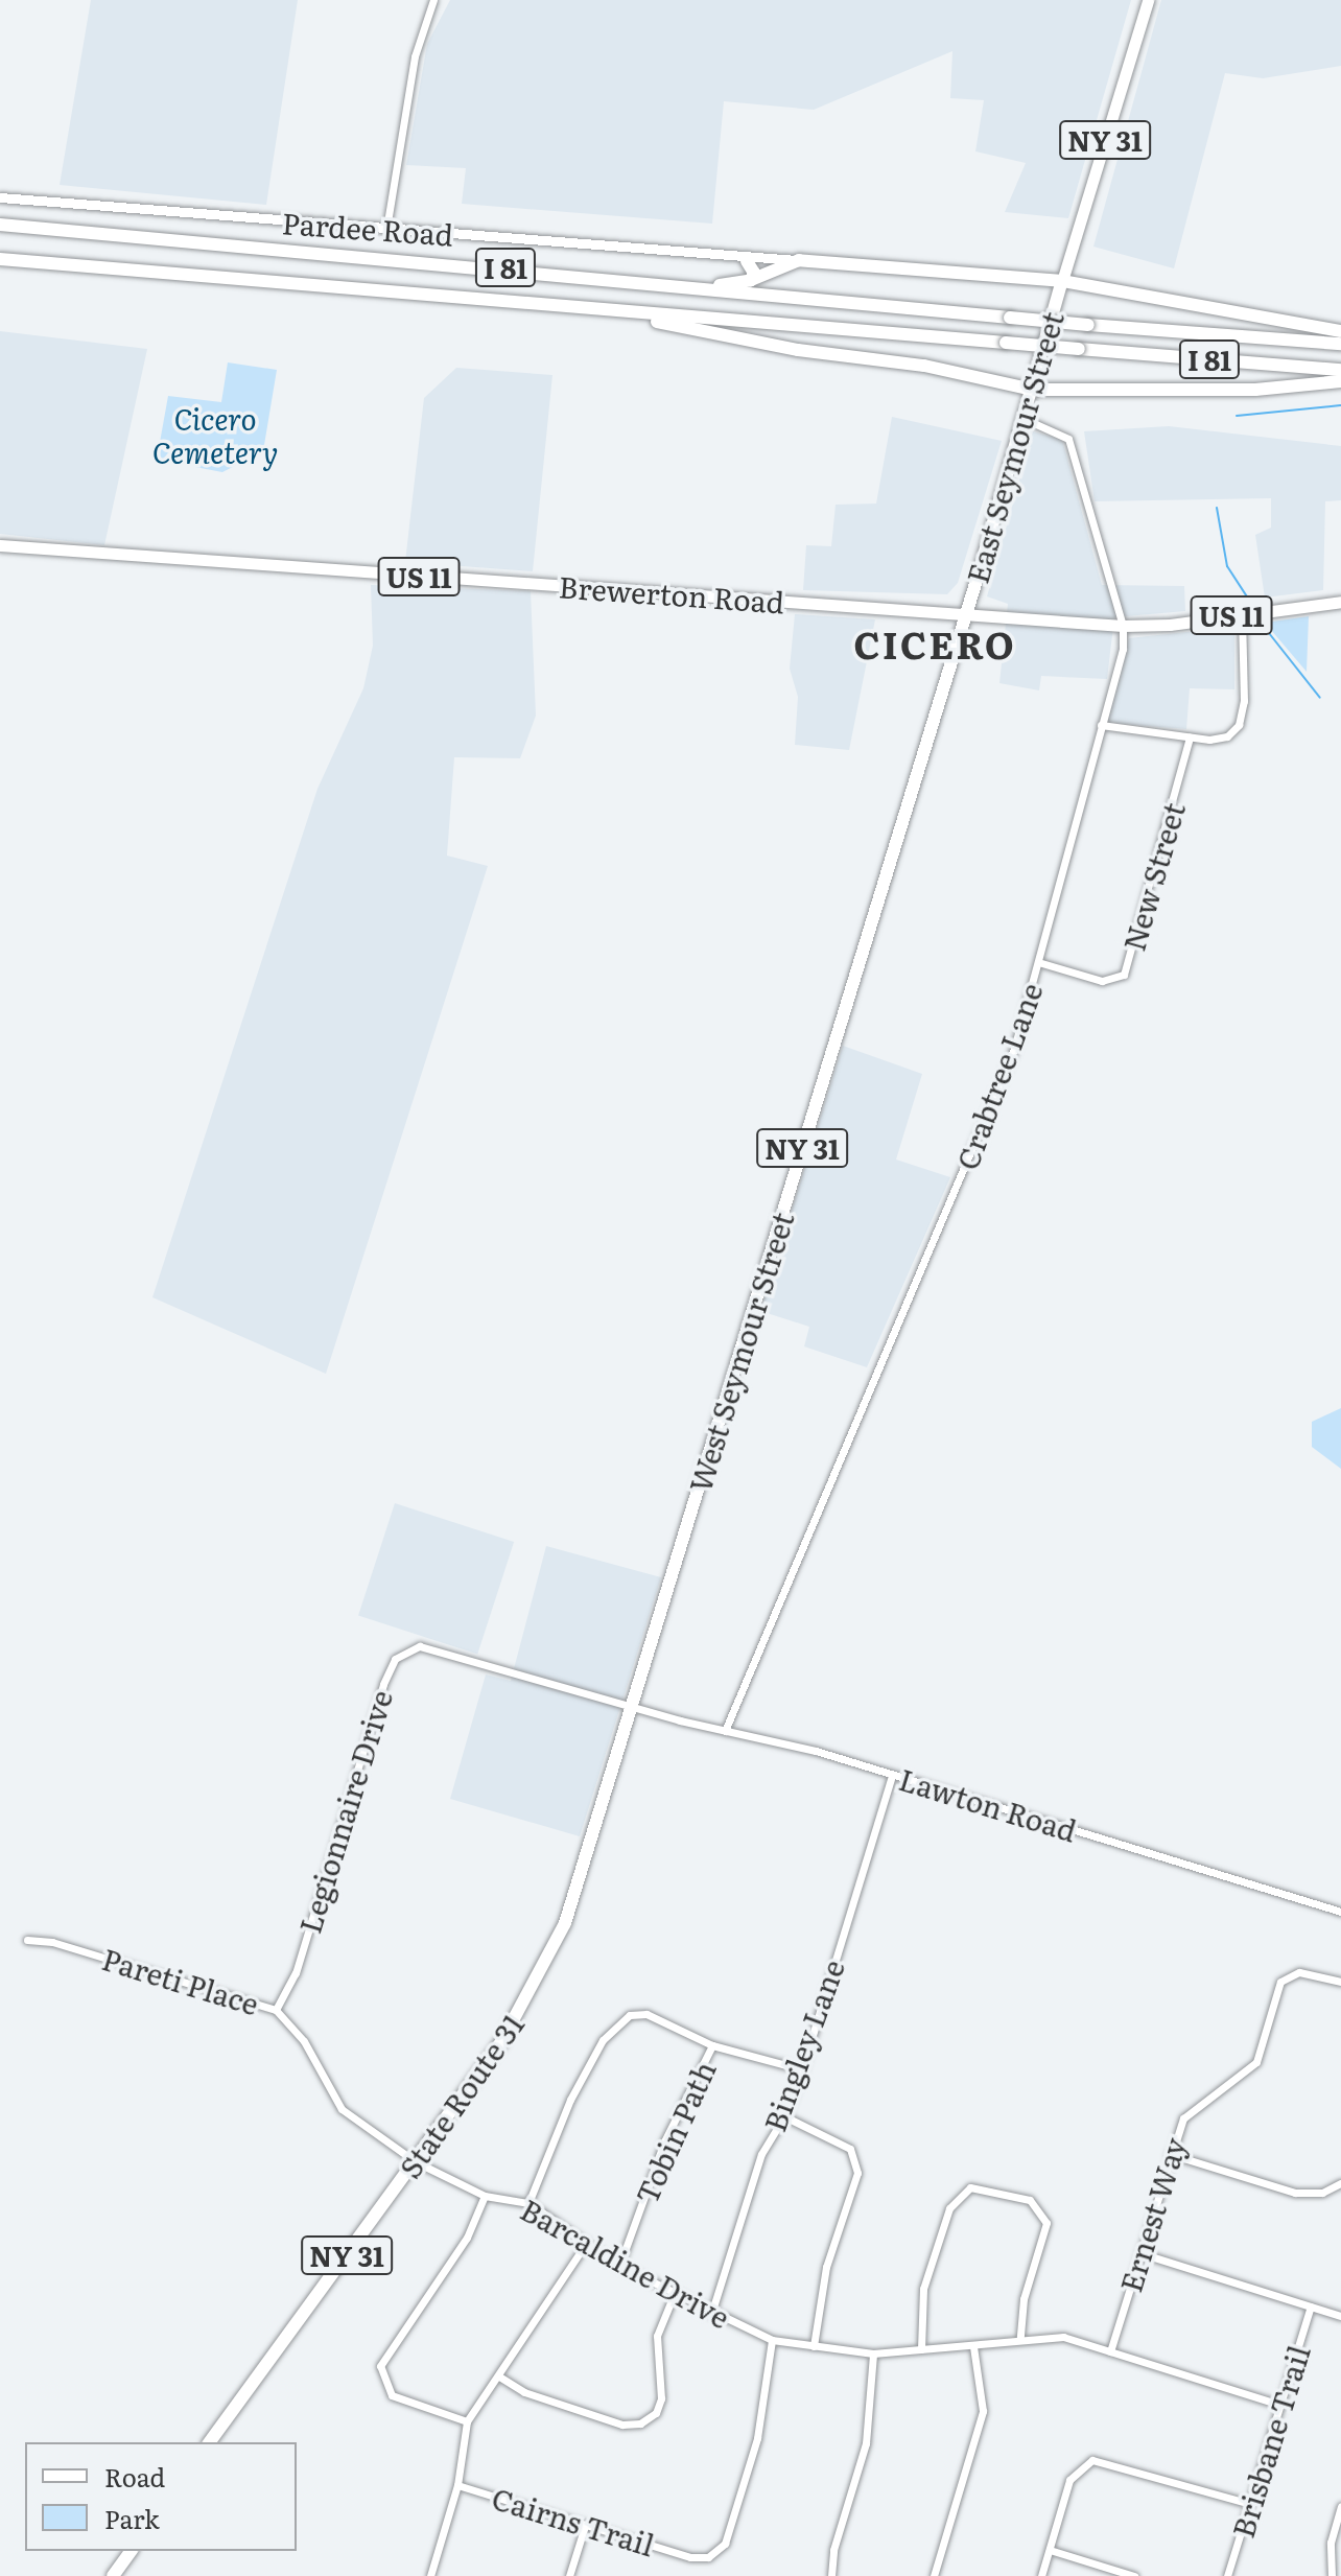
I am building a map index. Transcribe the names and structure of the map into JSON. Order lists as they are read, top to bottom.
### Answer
{
  "streets": {
    "highway": [
      "NY 31",
      "Pardee Road",
      "I 81",
      "East Seymour Street",
      "West Seymour Street",
      "State Route 31"
    ],
    "main road": ["US 11", "Brewerton Road"],
    "street": [
      "New Street",
      "Crabtree Lane",
      "Lawton Road",
      "Legionnaire Drive",
      "Pareti Place",
      "Bingley Lane",
      "Tobin Path",
      "Ernest Way",
      "Barcaldine Drive",
      "Brisbane Trail",
      "Cairns Trail"
    ]
  },
  "crossings": [
    ["NY 31", "Pardee Road"],
    ["NY 31", "East Seymour Street"],
    ["Pardee Road", "East Seymour Street"],
    ["East Seymour Street", "Brewerton Road"],
    ["East Seymour Street", "Crabtree Lane"],
    ["East Seymour Street", "West Seymour Street"],
    ["Brewerton Road", "Crabtree Lane"],
    ["Brewerton Road", "West Seymour Street"],
    ["New Street", "Crabtree Lane"],
    ["Crabtree Lane", "Lawton Road"],
    ["West Seymour Street", "Lawton Road"],
    ["West Seymour Street", "Legionnaire Drive"],
    ["West Seymour Street", "State Route 31"],
    ["Lawton Road", "Legionnaire Drive"],
    ["Lawton Road", "Bingley Lane"],
    ["Lawton Road", "State Route 31"],
    ["Legionnaire Drive", "Pareti Place"],
    ["Legionnaire Drive", "State Route 31"],
    ["Pareti Place", "State Route 31"],
    ["Pareti Place", "Barcaldine Drive"],
    ["Bingley Lane", "Barcaldine Drive"],
    ["State Route 31", "Barcaldine Drive"],
    ["Tobin Path", "Barcaldine Drive"],
    ["Ernest Way", "Barcaldine Drive"],
    ["Barcaldine Drive", "Brisbane Trail"],
    ["Barcaldine Drive", "Cairns Trail"]
  ],
  "districts": ["CICERO"],
  "parks": ["Cicero Cemetery"],
  "legend": ["Road", "Park"]
}
